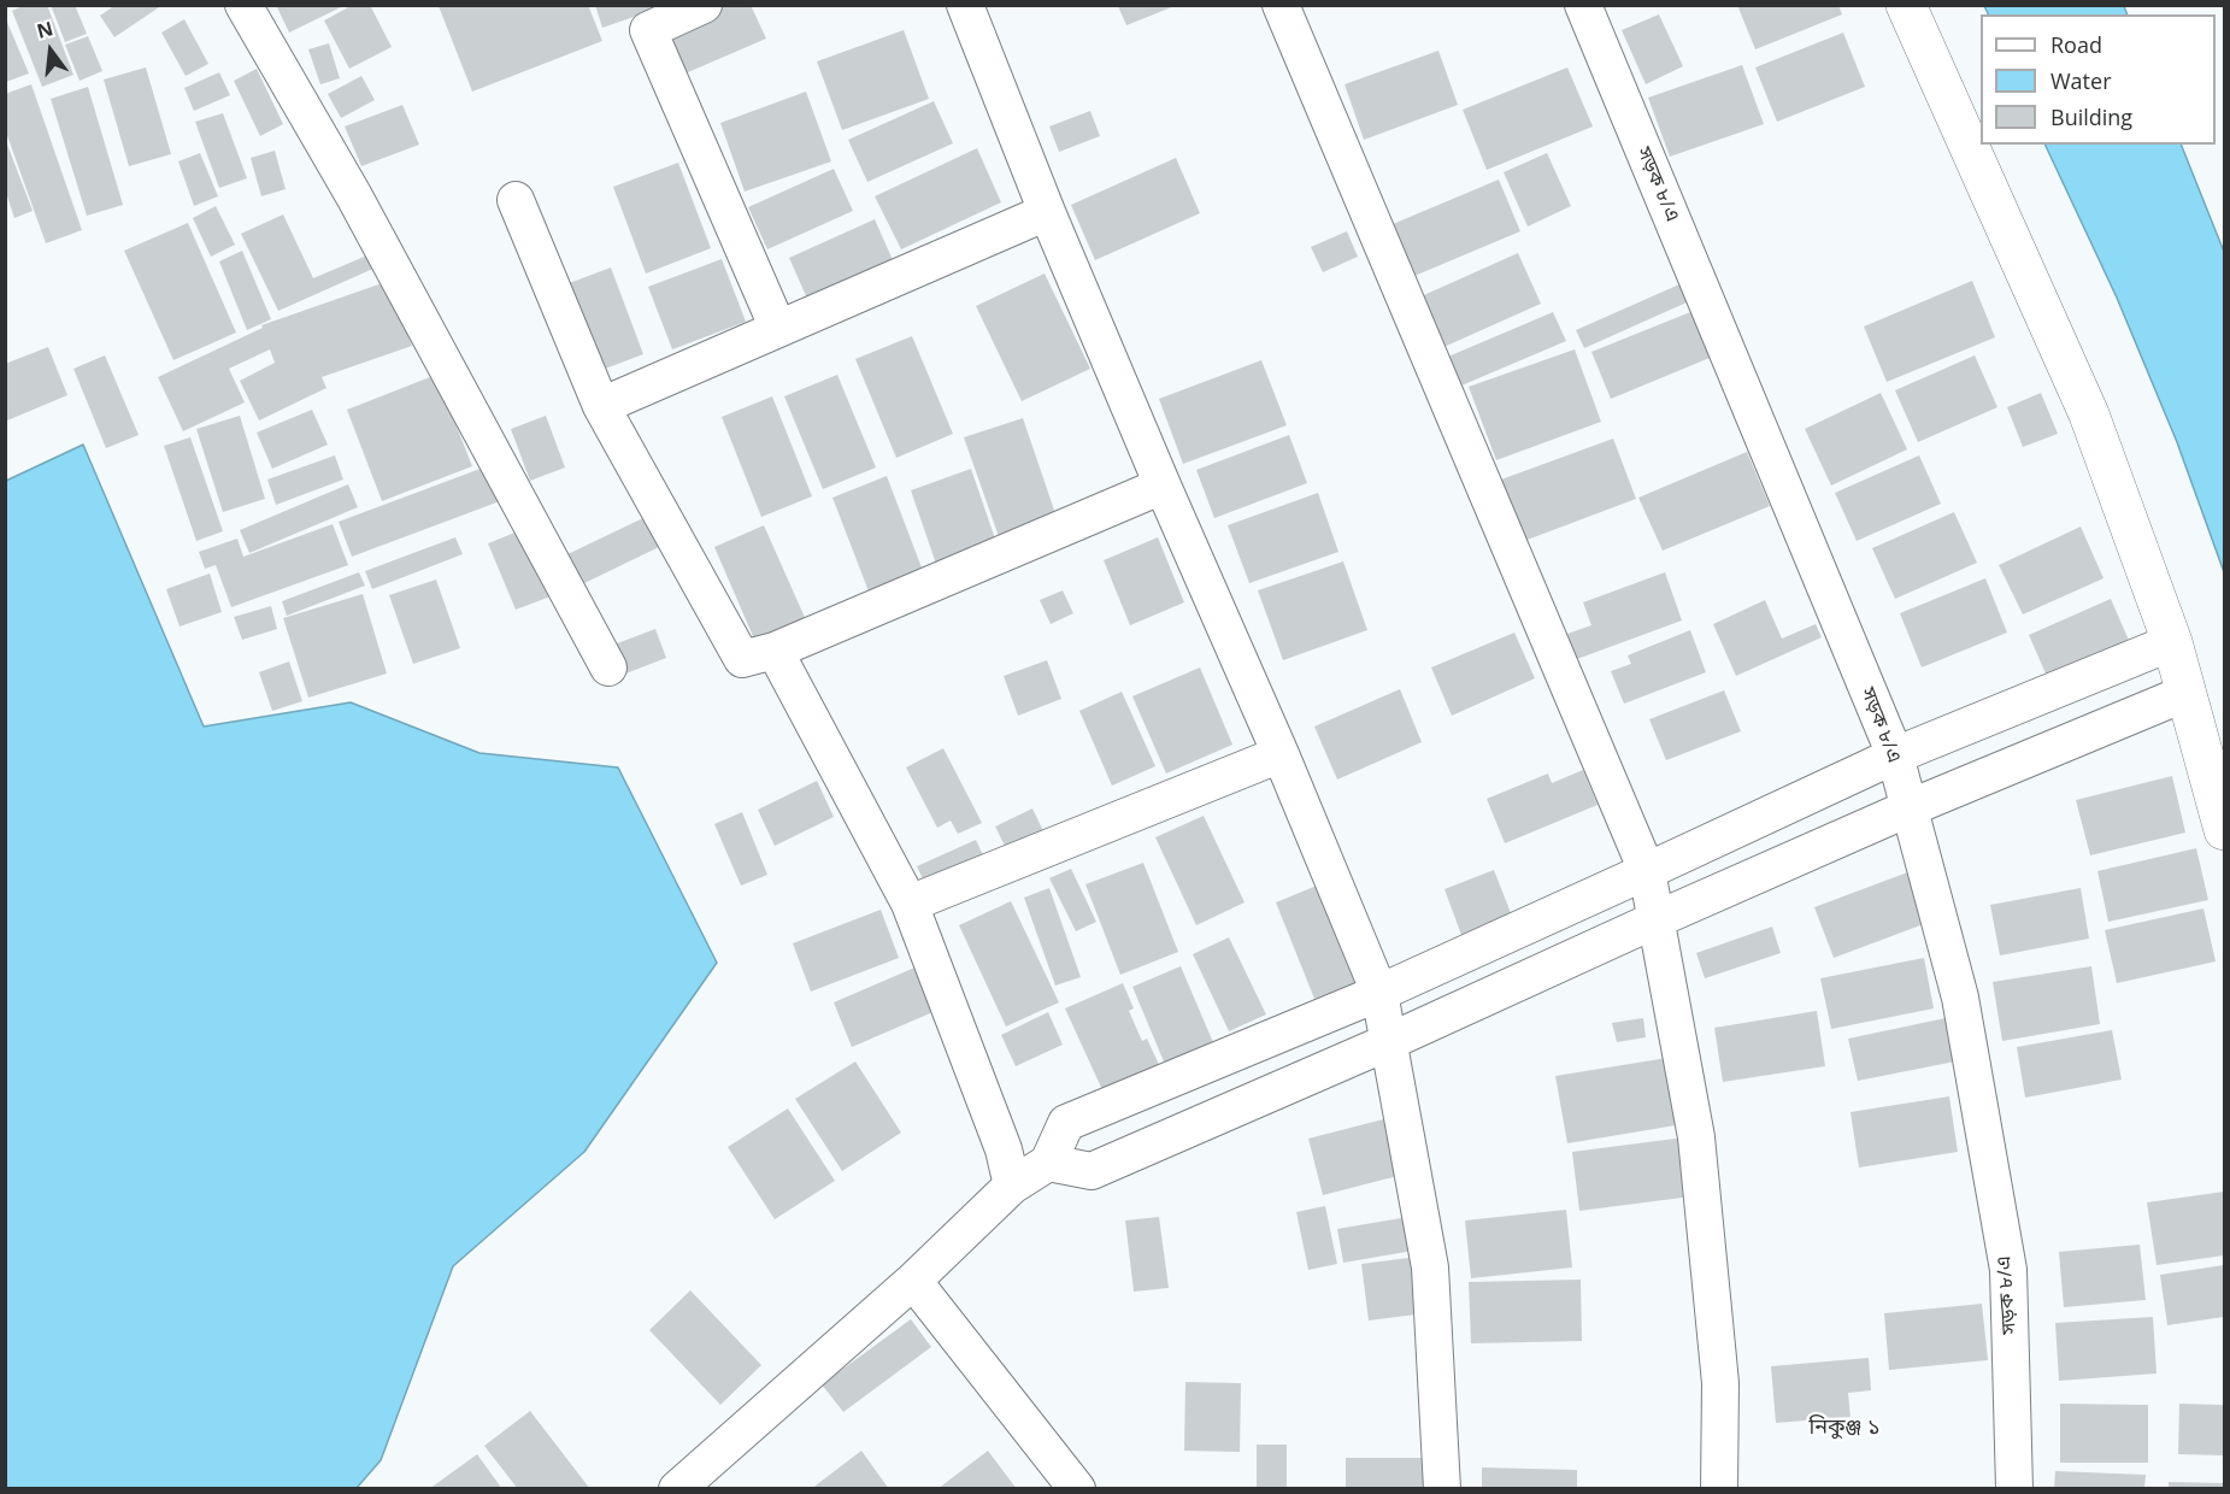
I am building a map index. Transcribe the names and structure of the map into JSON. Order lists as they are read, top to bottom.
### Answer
{
  "streets": {
    "street": ["সড়ক ৮/এ"]
  },
  "districts": ["নিকুঞ্জ ১"],
  "legend": ["Road", "Water", "Building"],
  "north": "top"
}
